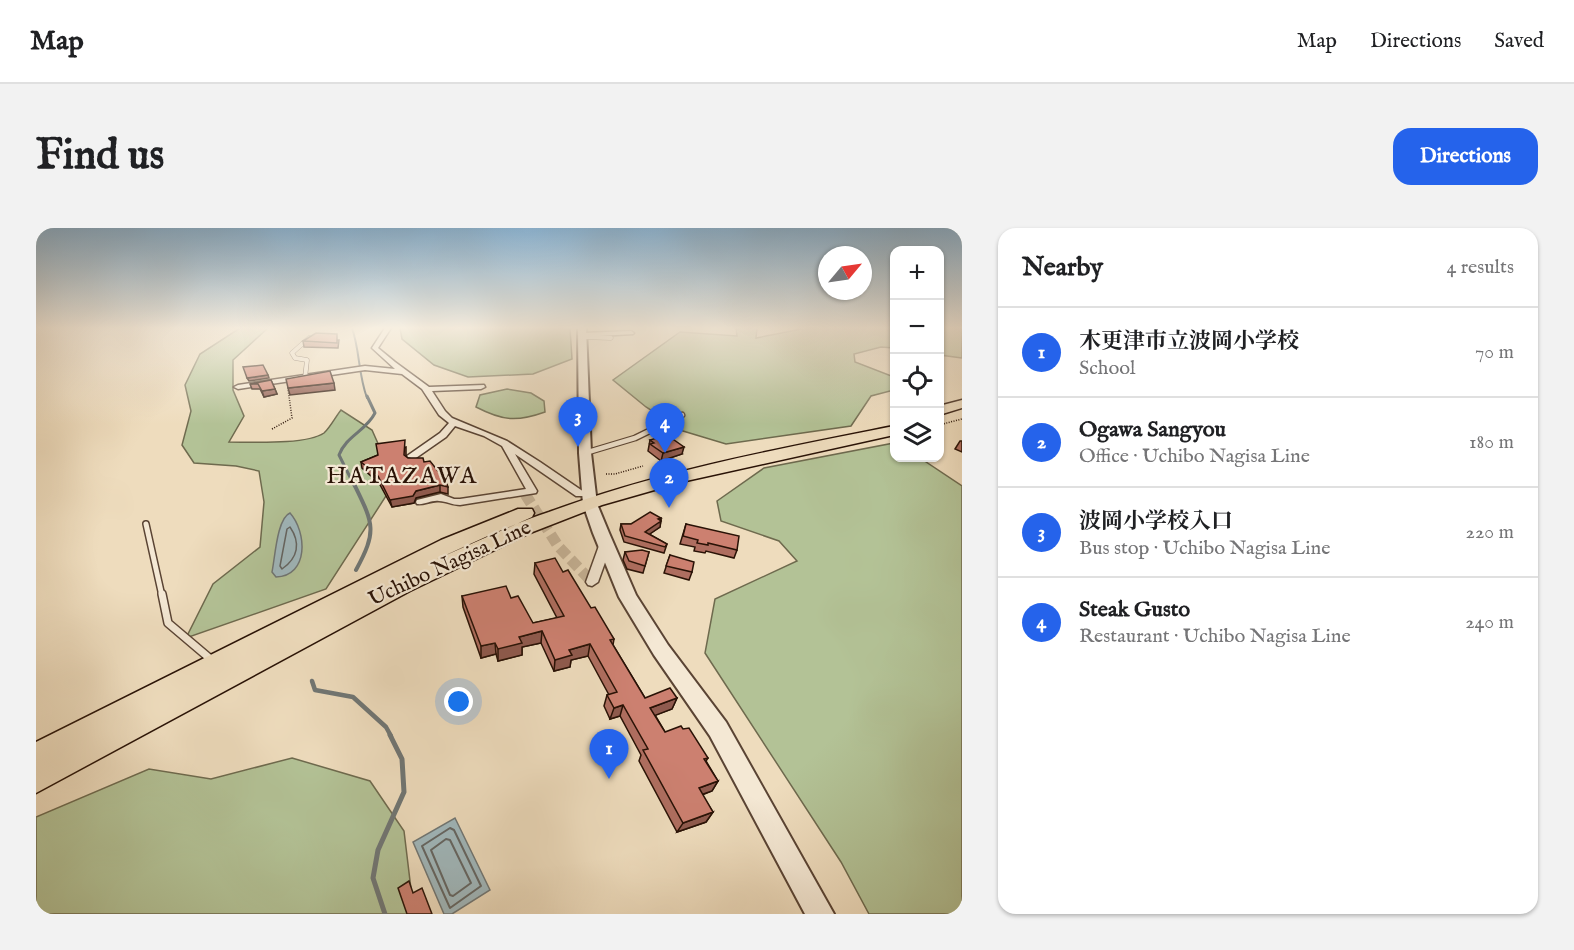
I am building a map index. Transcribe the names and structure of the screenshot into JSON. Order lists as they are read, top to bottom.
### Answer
{
  "streets": {
    "highway": ["Uchibo Nagisa Line"]
  },
  "districts": ["HATAZAWA"],
  "north": "top right",
  "page": {
    "header": "Map",
    "nav": ["Map", "Directions", "Saved"],
    "buttons": "Directions",
    "title": "Find us",
    "heading": ["Nearby", "4 results"],
    "map_buttons": ["+", "−"],
    "list": [
      {
        "mark": "1",
        "name": "木更津市立波岡小学校",
        "note": "School",
        "value": "70 m"
      },
      {
        "mark": "2",
        "name": "Ogawa Sangyou",
        "note": "Office · Uchibo Nagisa Line",
        "value": "180 m"
      },
      {
        "mark": "3",
        "name": "波岡小学校入口",
        "note": "Bus stop · Uchibo Nagisa Line",
        "value": "220 m"
      },
      {
        "mark": "4",
        "name": "Steak Gusto",
        "note": "Restaurant · Uchibo Nagisa Line",
        "value": "240 m"
      }
    ],
    "pins": [
      "3",
      "4",
      "2",
      "1"
    ]
  }
}
